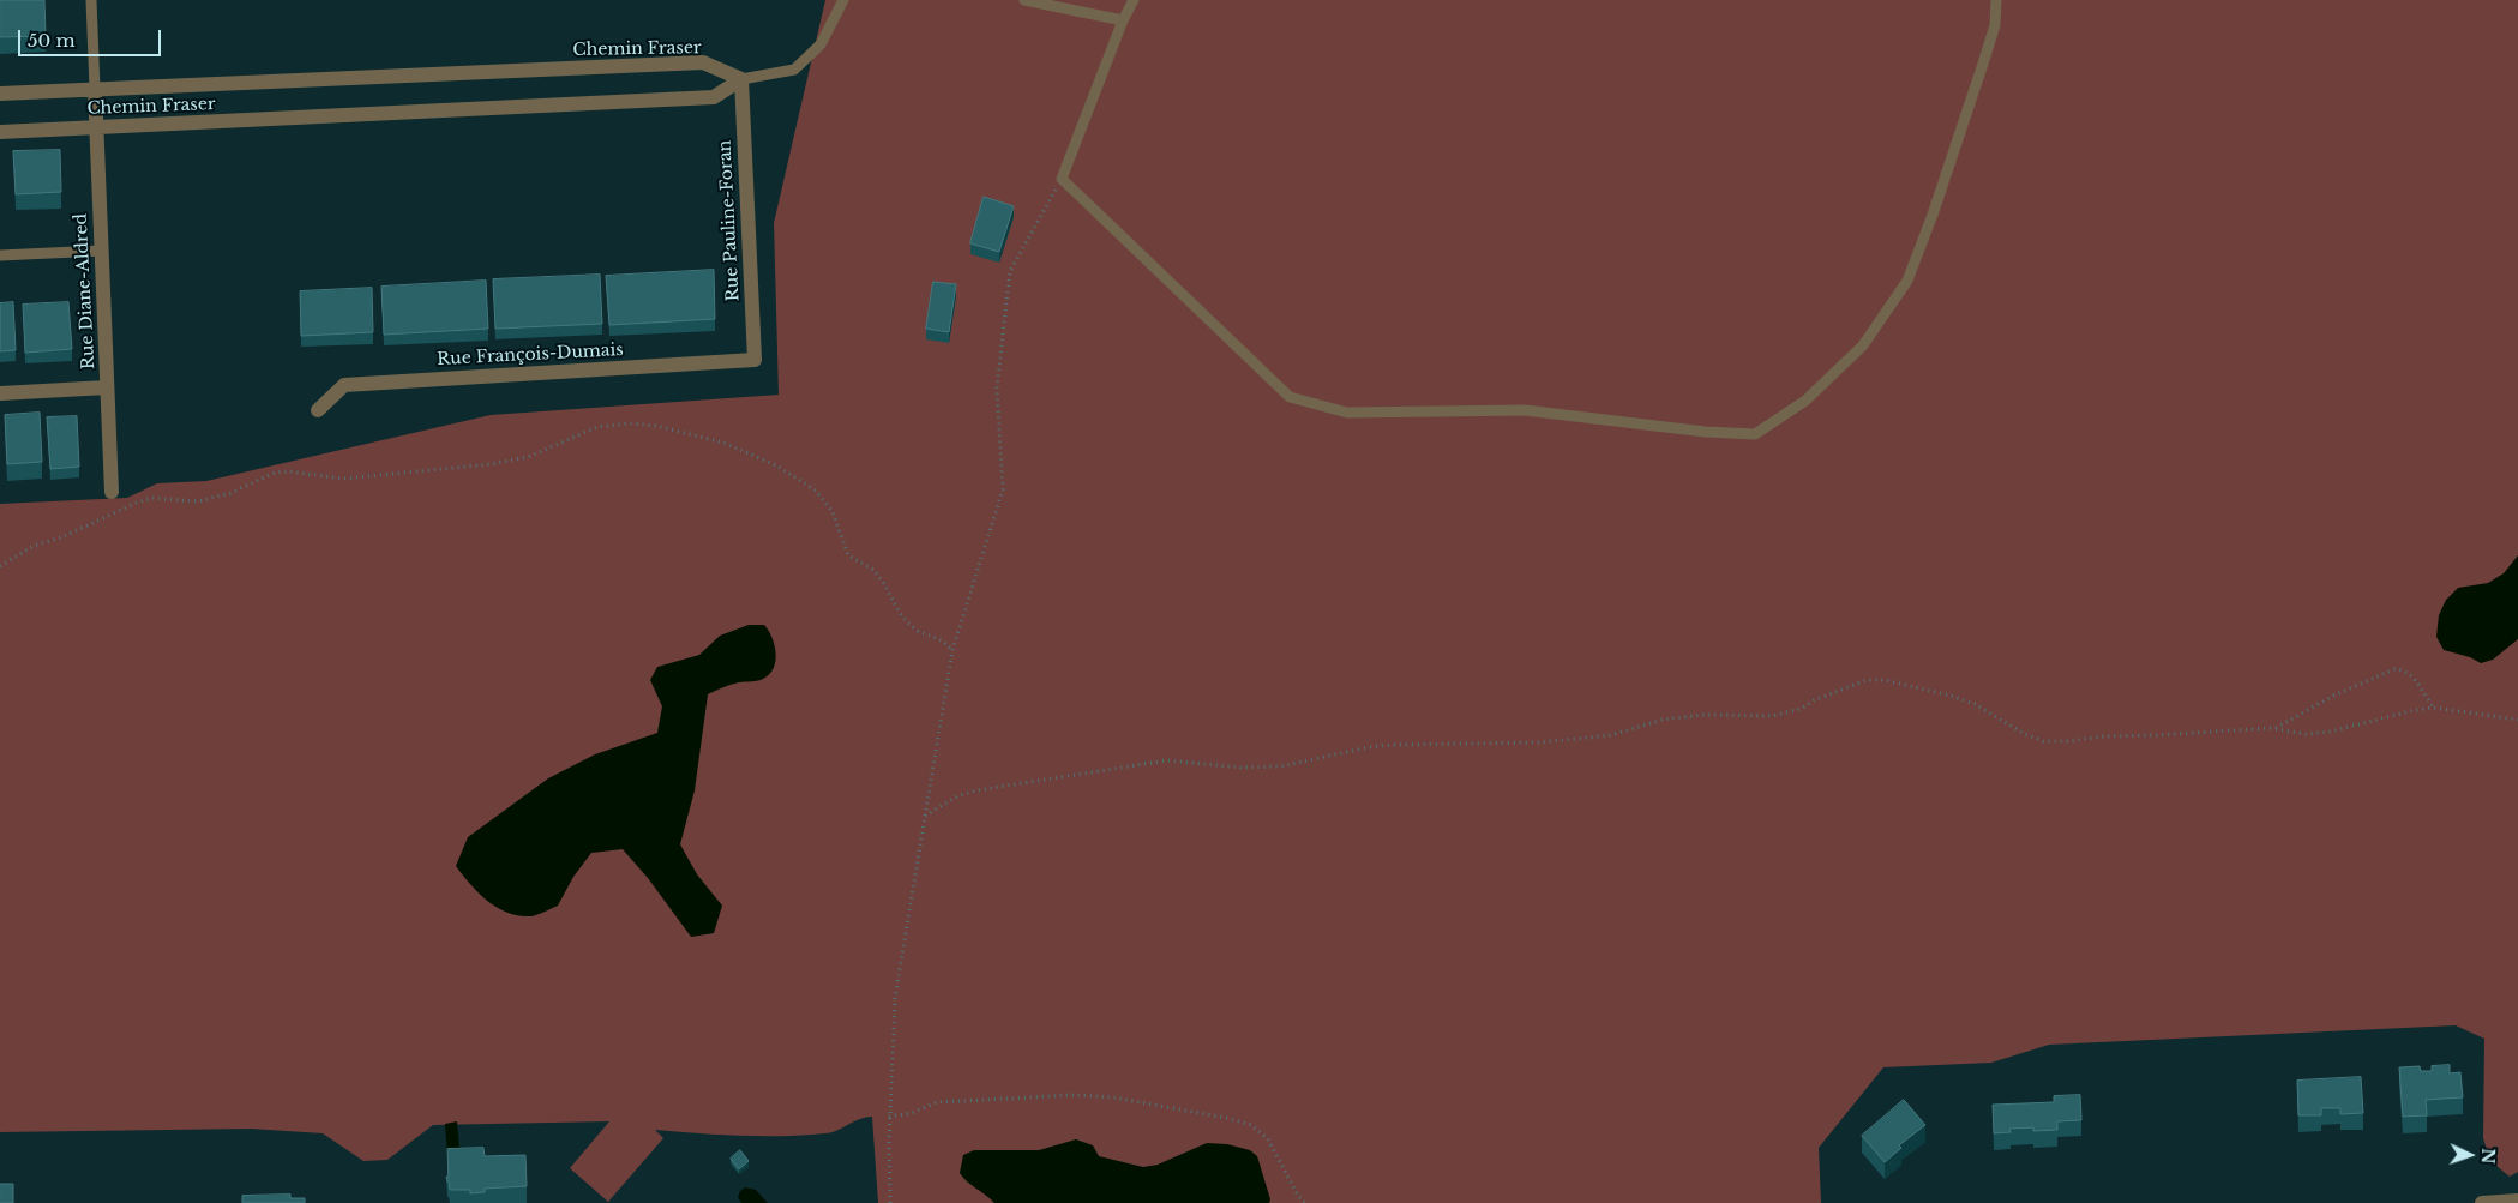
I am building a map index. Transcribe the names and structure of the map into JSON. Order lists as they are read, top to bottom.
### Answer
{
  "streets": {
    "street": [
      "Chemin Fraser",
      "Rue Pauline-Foran",
      "Rue Diane-Aldred",
      "Rue François-Dumais"
    ]
  },
  "crossings": [
    ["Chemin Fraser", "Rue Pauline-Foran"],
    ["Chemin Fraser", "Rue Diane-Aldred"],
    ["Rue Pauline-Foran", "Rue François-Dumais"]
  ],
  "scale_bar": "50 m",
  "north": "right"
}
